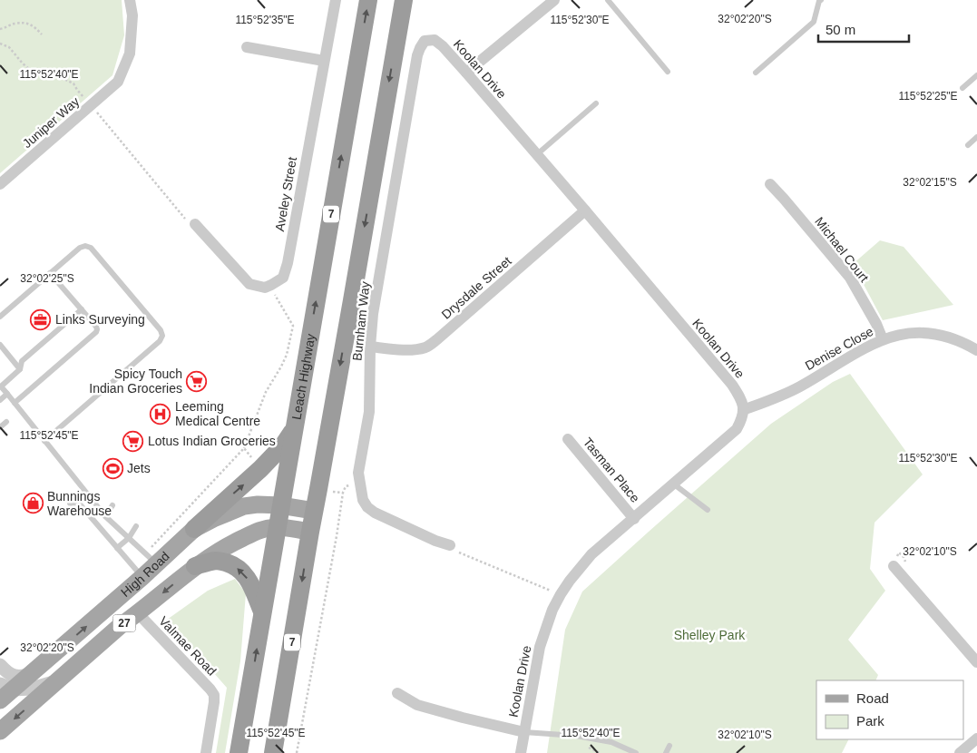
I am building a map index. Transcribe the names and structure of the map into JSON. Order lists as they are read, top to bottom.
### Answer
{
  "streets": {
    "highway": ["7", "Leach Highway", "27"],
    "main road": ["High Road"],
    "street": [
      "Koolan Drive",
      "Juniper Way",
      "Aveley Street",
      "Michael Court",
      "Drysdale Street",
      "Burnham Way",
      "Denise Close",
      "Tasman Place",
      "Valmae Road"
    ]
  },
  "crossings": [
    ["Koolan Drive", "Drysdale Street"],
    ["Koolan Drive", "Burnham Way"],
    ["Koolan Drive", "Denise Close"],
    ["Koolan Drive", "Tasman Place"],
    ["7", "High Road"],
    ["Michael Court", "Denise Close"],
    ["Drysdale Street", "Burnham Way"],
    ["Leach Highway", "High Road"],
    ["Leach Highway", "27"],
    ["High Road", "27"],
    ["High Road", "Valmae Road"]
  ],
  "parks": ["Shelley Park"],
  "places": {
    "office": ["Links Surveying"],
    "supermarket": ["Spicy Touch Indian Groceries", "Lotus Indian Groceries"],
    "hospital": ["Leeming Medical Centre"],
    "sports": ["Jets"],
    "shop": ["Bunnings Warehouse"]
  },
  "legend": ["Road", "Park"],
  "scale_bar": "50 m",
  "coordinates": [
    "32°02'20\"S",
    "115°52'35\"E",
    "115°52'30\"E",
    "115°52'40\"E",
    "115°52'25\"E",
    "32°02'15\"S",
    "32°02'25\"S",
    "115°52'45\"E",
    "32°02'10\"S"
  ]
}
